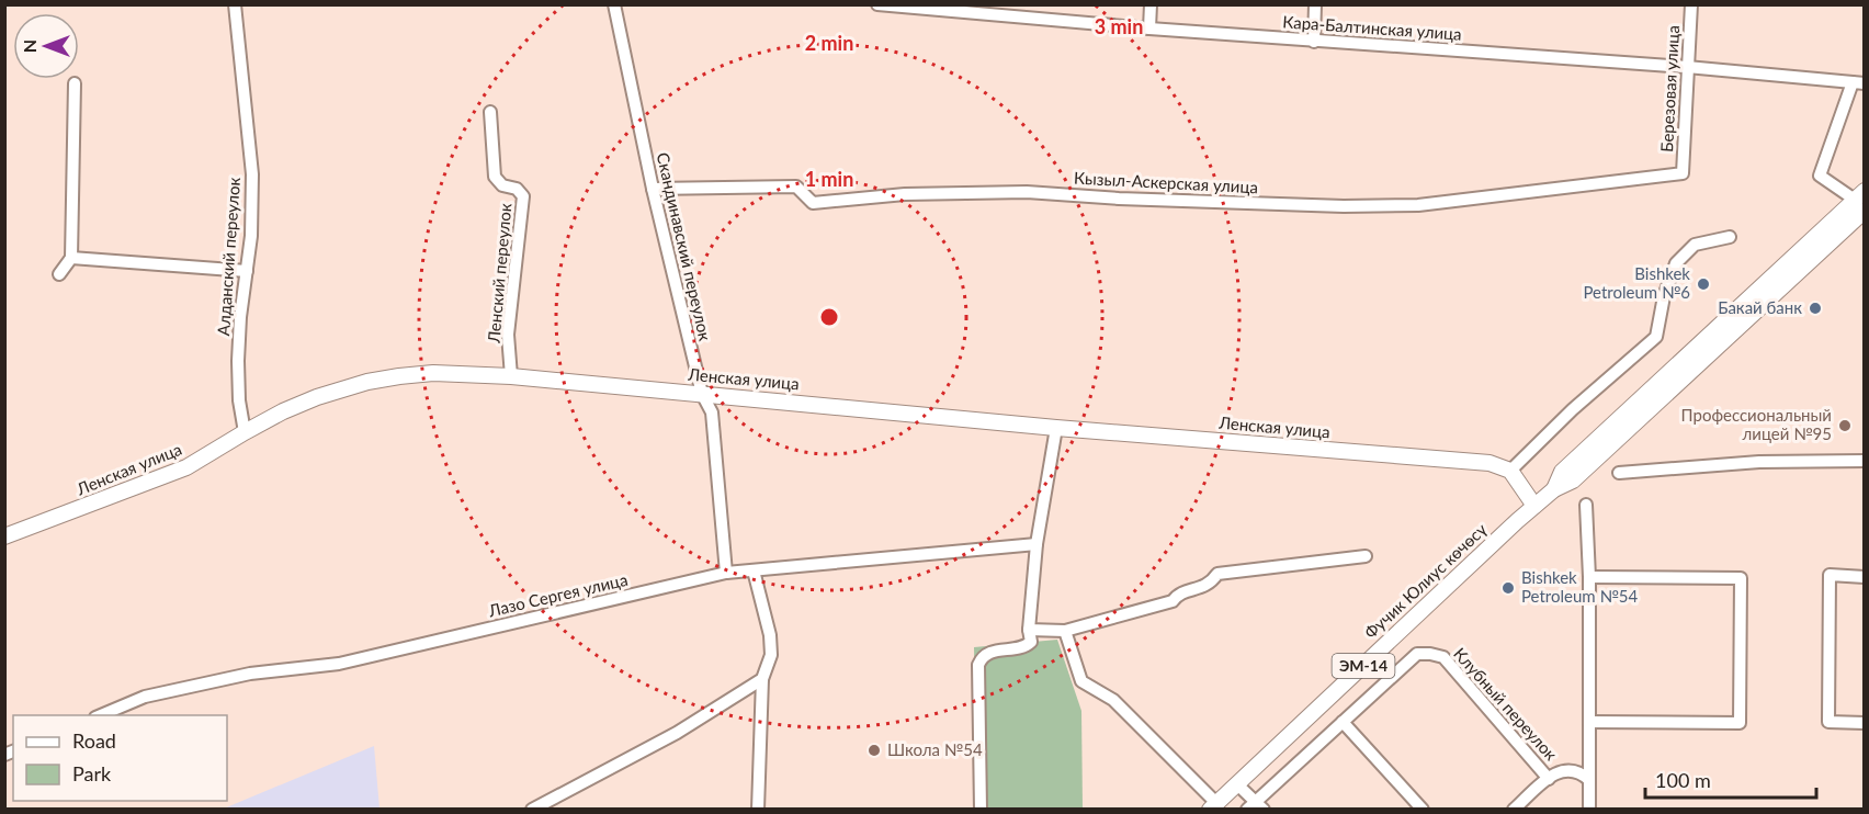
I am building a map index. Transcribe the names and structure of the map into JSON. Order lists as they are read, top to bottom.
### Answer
{
  "streets": {
    "main road": ["Ленская улица", "Фучик Юлиус көчөсү", "ЭМ-14"],
    "street": [
      "Кара-Балтинская улица",
      "Березовая улица",
      "Кызыл-Аскерская улица",
      "Скандинавский переулок",
      "Алданский переулок",
      "Ленский переулок",
      "Лазо Сергея улица",
      "Клубный переулок"
    ]
  },
  "crossings": [
    ["Кара-Балтинская улица", "Березовая улица"],
    ["Березовая улица", "Кызыл-Аскерская улица"],
    ["Кызыл-Аскерская улица", "Скандинавский переулок"],
    ["Скандинавский переулок", "Ленская улица"],
    ["Скандинавский переулок", "Лазо Сергея улица"],
    ["Алданский переулок", "Ленская улица"],
    ["Ленский переулок", "Ленская улица"],
    ["Фучик Юлиус көчөсү", "Клубный переулок"]
  ],
  "places": [
    "Bishkek Petroleum №6",
    "Бакай банк",
    "Профессиональный лицей №95",
    "Bishkek Petroleum №54",
    "Школа №54"
  ],
  "legend": ["Road", "Park"],
  "scale_bar": "100 m",
  "north": "left",
  "rings": ["3 min", "2 min", "1 min"]
}
